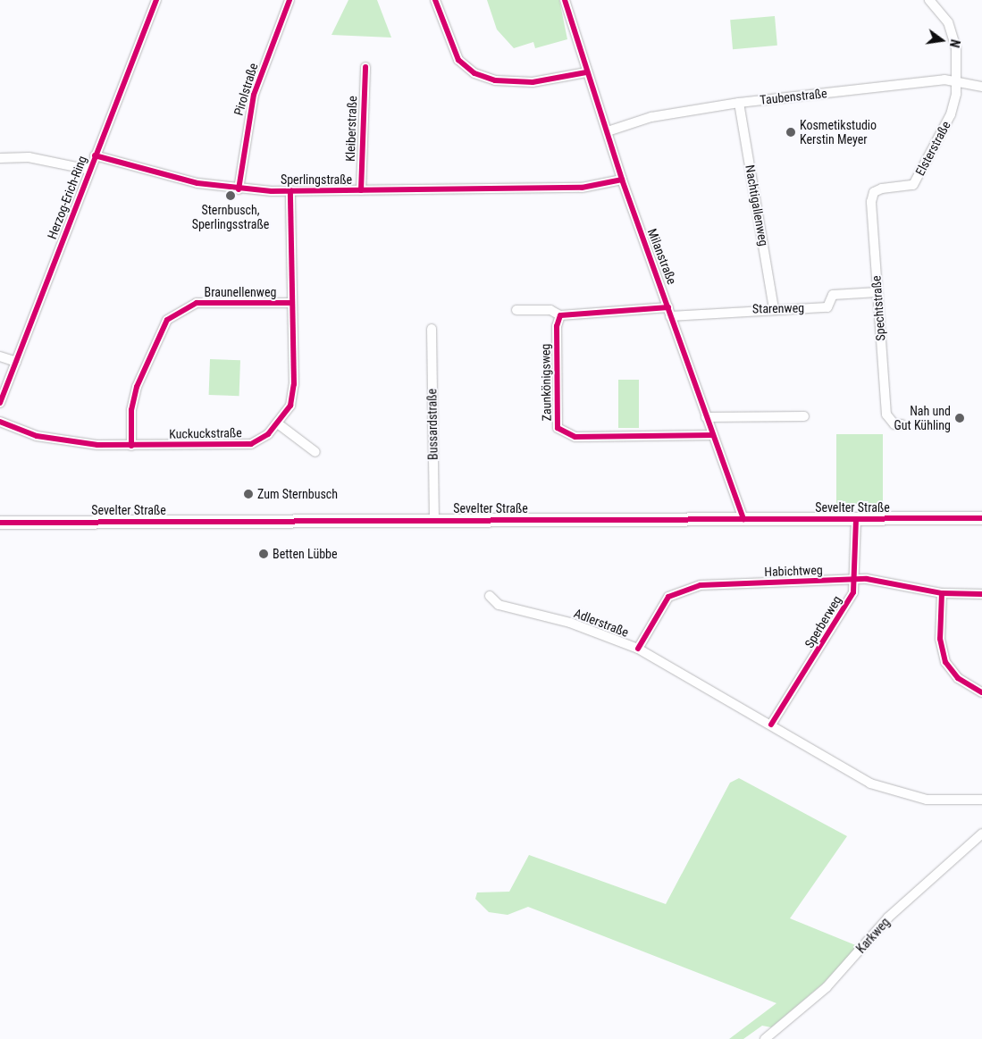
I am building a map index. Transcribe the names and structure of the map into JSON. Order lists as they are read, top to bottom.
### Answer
{
  "streets": {
    "street": [
      "Pirolstraße",
      "Taubenstraße",
      "Kleiberstraße",
      "Elsterstraße",
      "Sperlingstraße",
      "Herzog-Erich-Ring",
      "Nachtigallenweg",
      "Milanstraße",
      "Braunellenweg",
      "Starenweg",
      "Spechtstraße",
      "Zaunkönigsweg",
      "Bussardstraße",
      "Kuckuckstraße",
      "Sevelter Straße",
      "Habichtweg",
      "Sperberweg",
      "Adlerstraße",
      "Karkweg"
    ]
  },
  "crossings": [
    ["Pirolstraße", "Sperlingstraße"],
    ["Taubenstraße", "Elsterstraße"],
    ["Taubenstraße", "Nachtigallenweg"],
    ["Taubenstraße", "Milanstraße"],
    ["Kleiberstraße", "Sperlingstraße"],
    ["Elsterstraße", "Spechtstraße"],
    ["Sperlingstraße", "Herzog-Erich-Ring"],
    ["Sperlingstraße", "Milanstraße"],
    ["Sperlingstraße", "Kuckuckstraße"],
    ["Nachtigallenweg", "Starenweg"],
    ["Milanstraße", "Starenweg"],
    ["Milanstraße", "Zaunkönigsweg"],
    ["Milanstraße", "Sevelter Straße"],
    ["Braunellenweg", "Kuckuckstraße"],
    ["Starenweg", "Spechtstraße"],
    ["Bussardstraße", "Sevelter Straße"],
    ["Sevelter Straße", "Sperberweg"],
    ["Habichtweg", "Sperberweg"],
    ["Habichtweg", "Adlerstraße"],
    ["Sperberweg", "Adlerstraße"]
  ],
  "places": [
    "Kosmetikstudio Kerstin Meyer",
    "Sternbusch, Sperlingsstraße",
    "Nah und Gut Kühling",
    "Zum Sternbusch",
    "Betten Lübbe"
  ],
  "north": "right"
}
